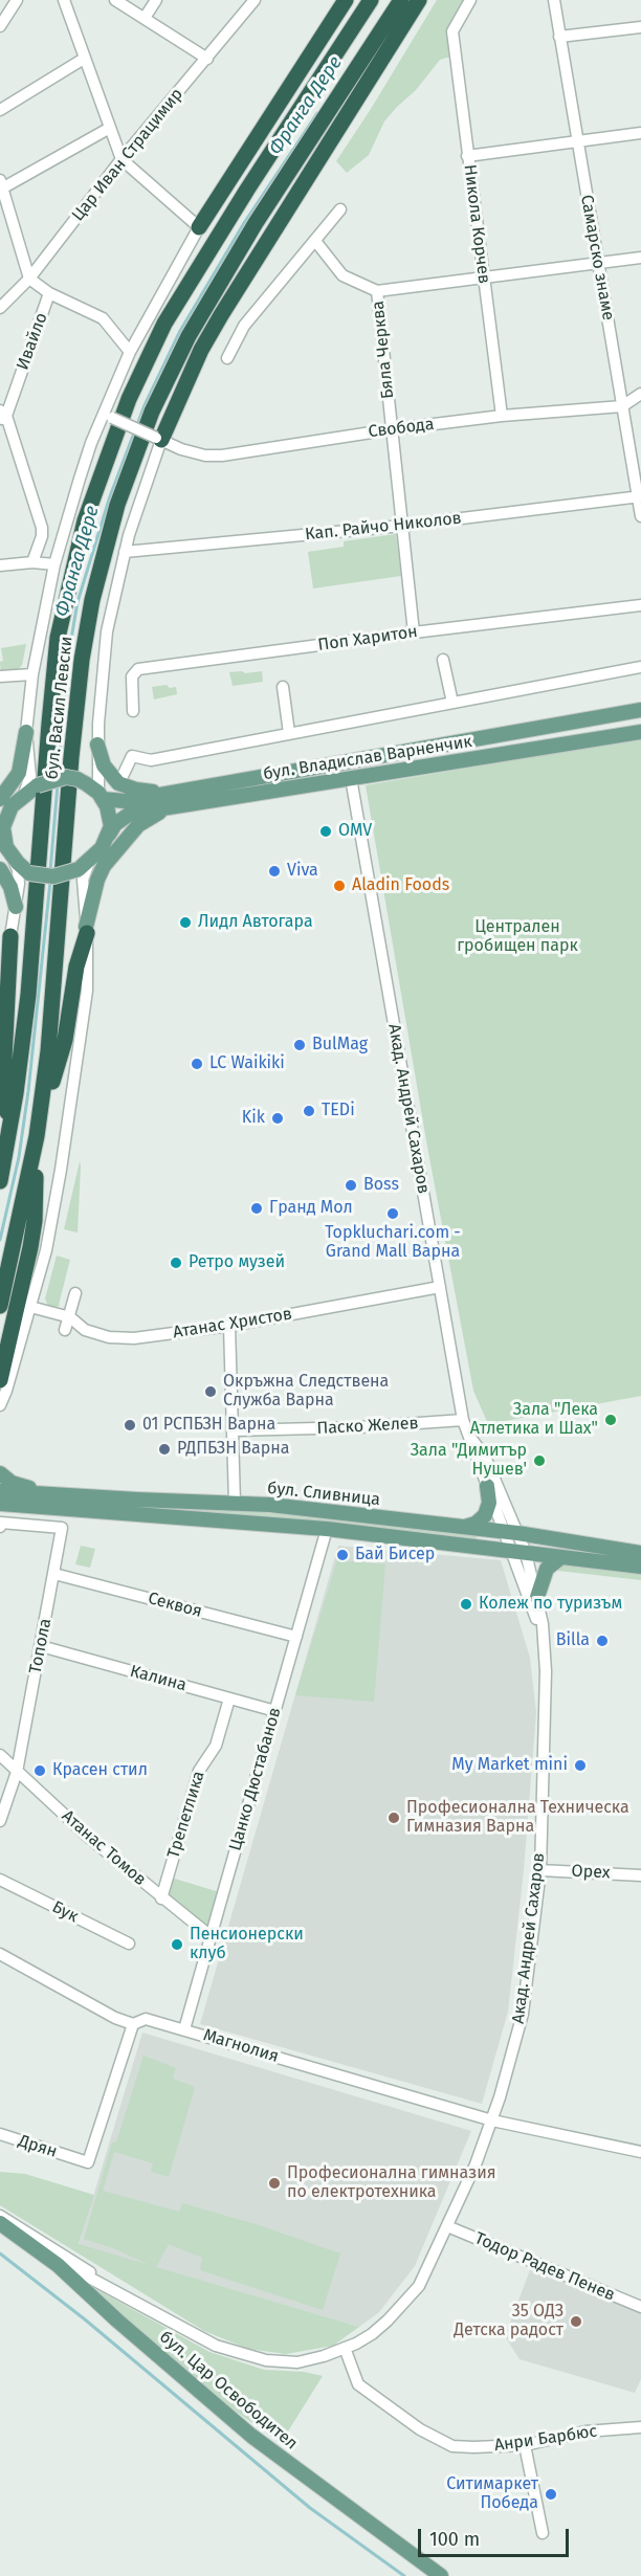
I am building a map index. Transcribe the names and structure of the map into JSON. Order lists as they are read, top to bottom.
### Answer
{
  "streets": {
    "highway": ["бул. Васил Левски"],
    "main road": ["бул. Владислав Варненчик", "бул. Сливница", "бул. Цар Освободител"],
    "street": [
      "Цар Иван Страцимир",
      "Никола Корчев",
      "Самарско знаме",
      "Ивайло",
      "Бяла Черква",
      "Свобода",
      "Кап. Райчо Николов",
      "Поп Харитон",
      "Акад. Андрей Сахаров",
      "Атанас Христов",
      "Паско Желев",
      "Секвоя",
      "Топола",
      "Калина",
      "Цанко Дюстабанов",
      "Трепетлика",
      "Атанас Томов",
      "Орех",
      "Бук",
      "Магнолия",
      "Дрян",
      "Тодор Радев Пенев",
      "Анри Барбюс"
    ]
  },
  "crossings": [
    ["Никола Корчев", "Свобода"],
    ["Самарско знаме", "Свобода"],
    ["Самарско знаме", "Кап. Райчо Николов"],
    ["Бяла Черква", "Свобода"],
    ["Бяла Черква", "Кап. Райчо Николов"],
    ["Бяла Черква", "Поп Харитон"],
    ["бул. Владислав Варненчик", "Акад. Андрей Сахаров"],
    ["Акад. Андрей Сахаров", "Атанас Христов"],
    ["Акад. Андрей Сахаров", "Паско Желев"],
    ["Акад. Андрей Сахаров", "бул. Сливница"],
    ["Акад. Андрей Сахаров", "Орех"],
    ["Акад. Андрей Сахаров", "Магнолия"],
    ["Акад. Андрей Сахаров", "Тодор Радев Пенев"],
    ["Акад. Андрей Сахаров", "Анри Барбюс"],
    ["бул. Сливница", "Цанко Дюстабанов"],
    ["Секвоя", "Топола"],
    ["Секвоя", "Цанко Дюстабанов"],
    ["Топола", "Калина"],
    ["Топола", "Атанас Томов"],
    ["Калина", "Цанко Дюстабанов"],
    ["Калина", "Трепетлика"],
    ["Цанко Дюстабанов", "Атанас Томов"],
    ["Цанко Дюстабанов", "Магнолия"],
    ["Трепетлика", "Атанас Томов"],
    ["Магнолия", "Дрян"]
  ],
  "water": ["Франга Дере"],
  "parks": ["Централен гробищен парк"],
  "places": [
    "OMV",
    "Viva",
    "Aladin Foods",
    "Лидл Автогара",
    "BulMag",
    "LC Waikiki",
    "TEDi",
    "Kik",
    "Boss",
    "Гранд Мол",
    "Topkluchari.com - Grand Mall Варна",
    "Ретро музей",
    "Окръжна Следствена Служба Варна",
    "Зала \"Лека Атлетика и Шах\"",
    "01 РСПБЗН Варна",
    "РДПБЗН Варна",
    "Зала \"Димитър Нушев'",
    "Бай Бисер",
    "Колеж по туризъм",
    "Billa",
    "My Market mini",
    "Красен стил",
    "Професионална Техническа Гимназия Варна",
    "Пенсионерски клуб",
    "Професионална гимназия по електротехника",
    "35 ОДЗ Детска радост",
    "Ситимаркет Победа"
  ],
  "scale_bar": "100 m"
}
